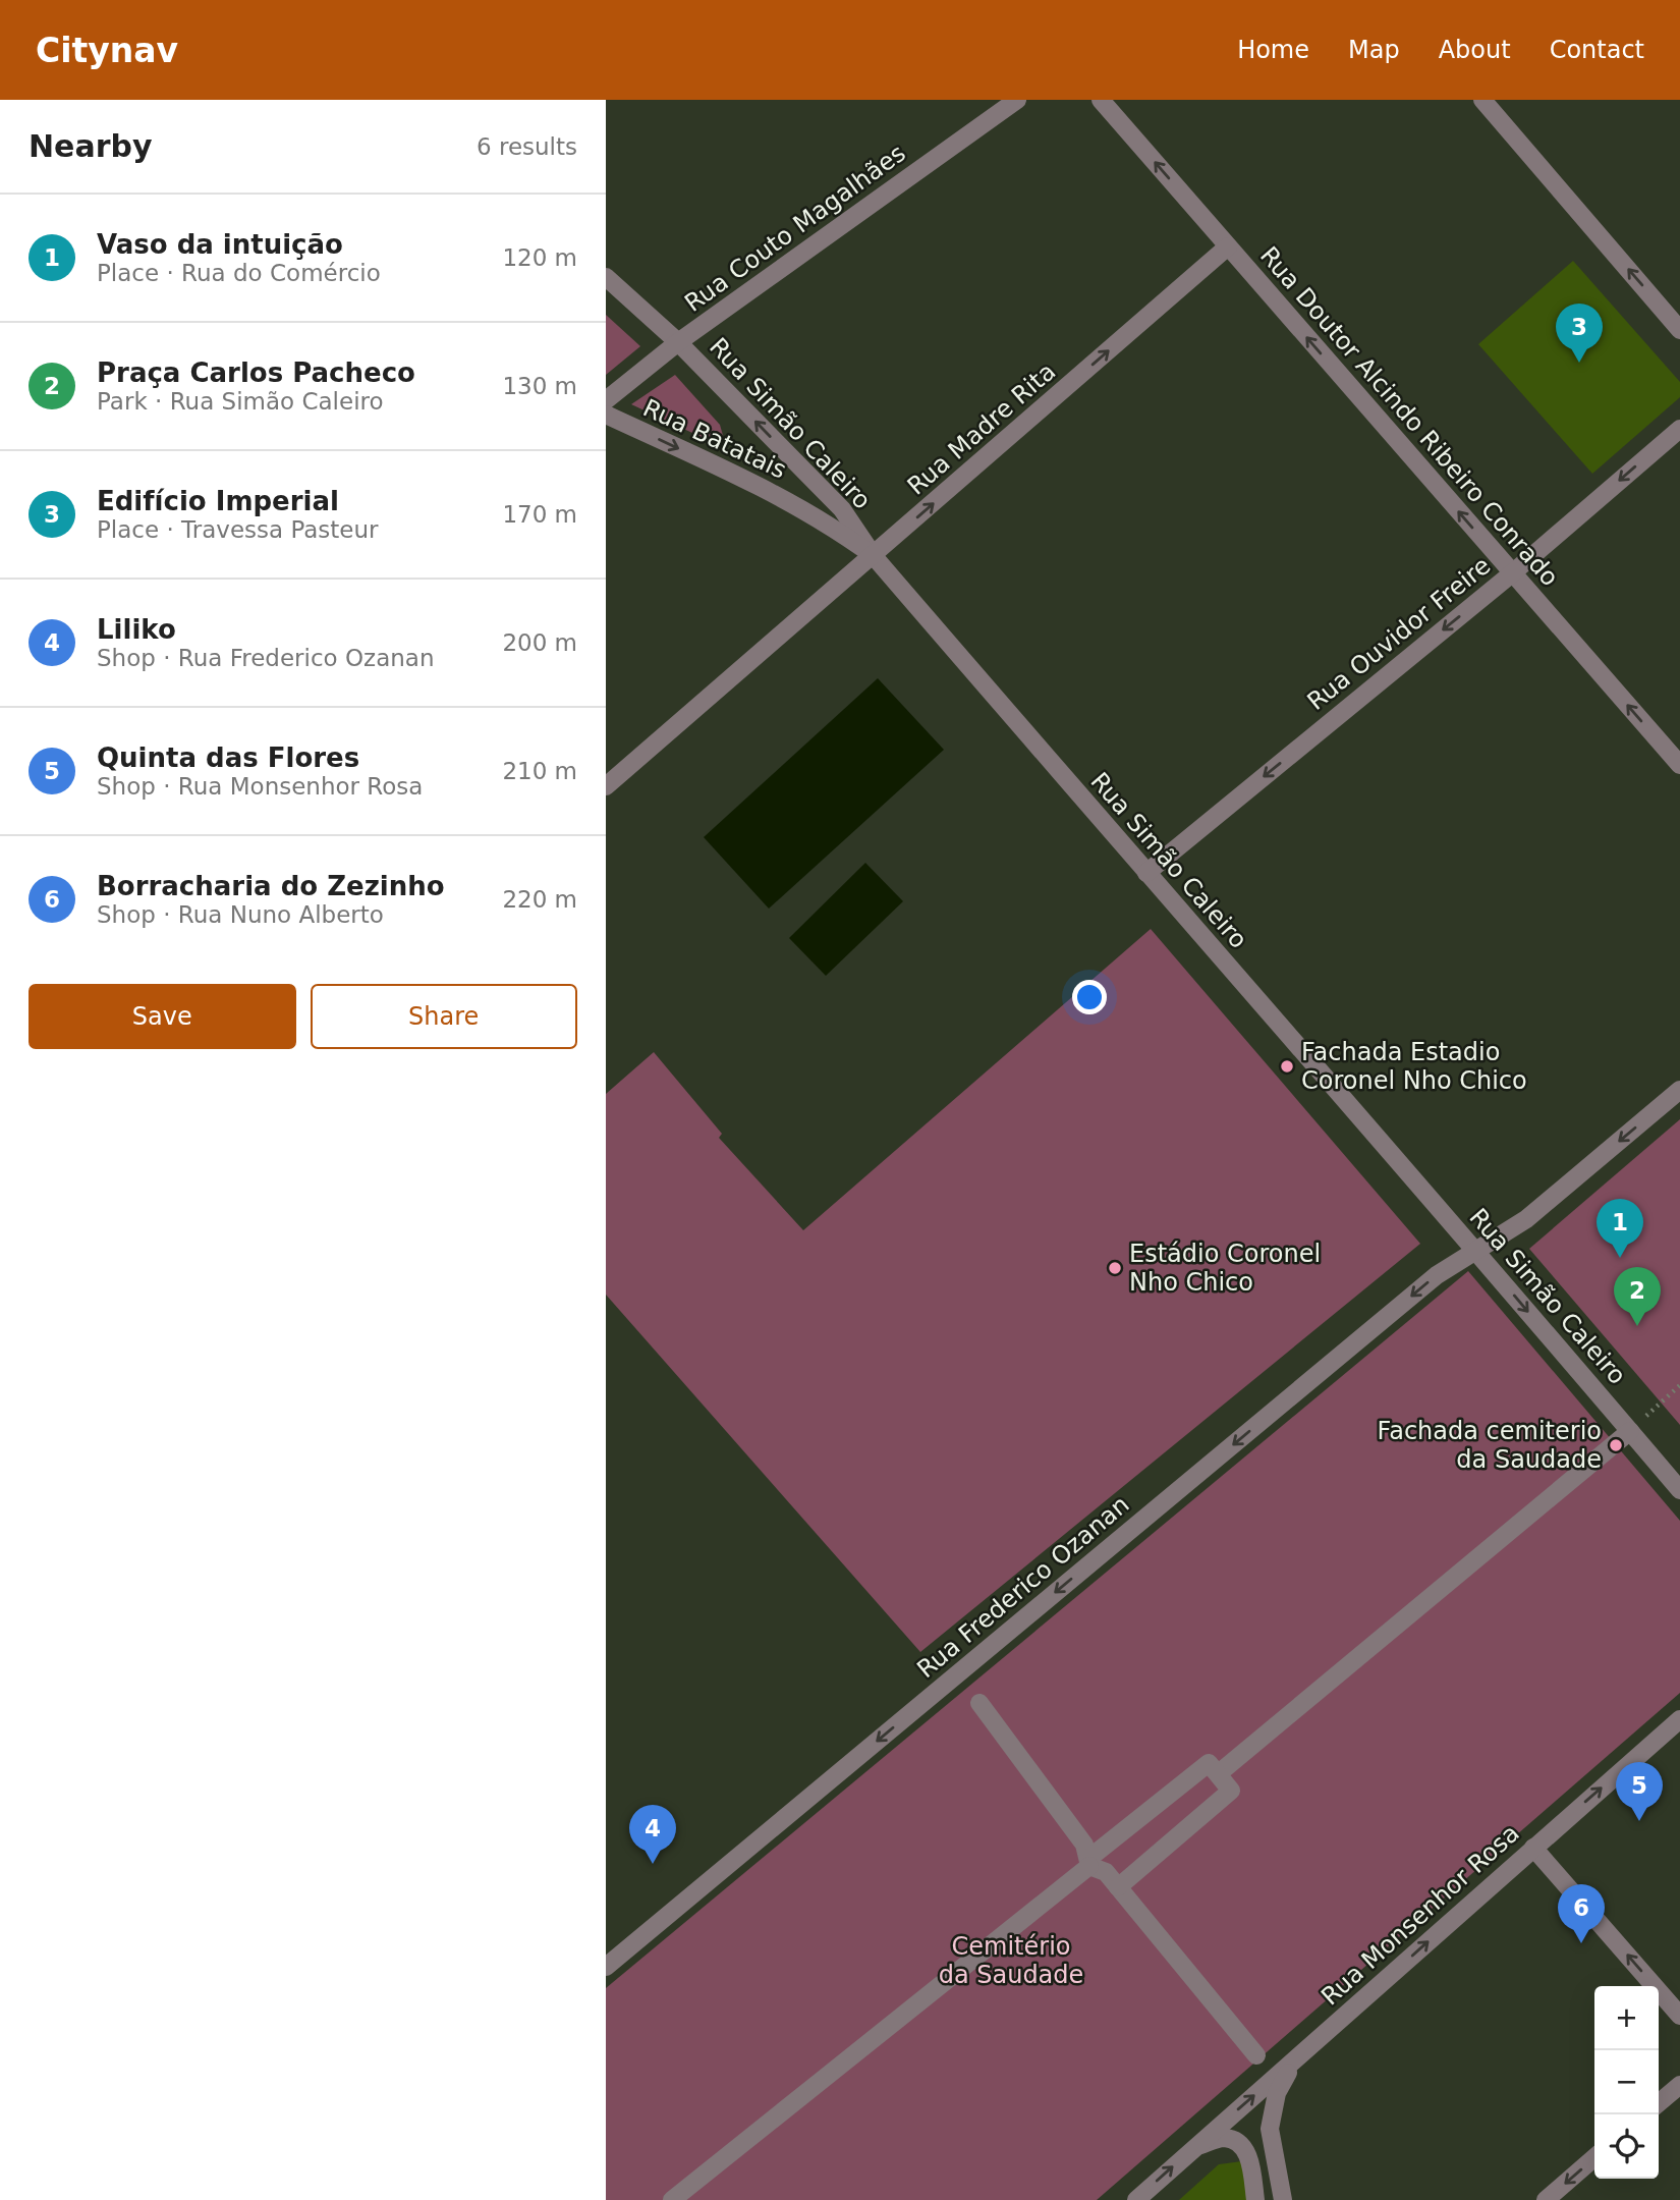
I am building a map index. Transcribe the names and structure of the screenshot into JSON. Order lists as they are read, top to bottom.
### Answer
{
  "streets": {
    "street": [
      "Rua Couto Magalhães",
      "Rua Doutor Alcindo Ribeiro Conrado",
      "Rua Simão Caleiro",
      "Rua Madre Rita",
      "Rua Batatais",
      "Rua Ouvidor Freire",
      "Rua Frederico Ozanan",
      "Rua Monsenhor Rosa"
    ]
  },
  "crossings": [
    ["Rua Couto Magalhães", "Rua Simão Caleiro"],
    ["Rua Doutor Alcindo Ribeiro Conrado", "Rua Madre Rita"],
    ["Rua Doutor Alcindo Ribeiro Conrado", "Rua Ouvidor Freire"],
    ["Rua Simão Caleiro", "Rua Madre Rita"],
    ["Rua Simão Caleiro", "Rua Batatais"],
    ["Rua Simão Caleiro", "Rua Ouvidor Freire"],
    ["Rua Simão Caleiro", "Rua Frederico Ozanan"],
    ["Rua Madre Rita", "Rua Batatais"]
  ],
  "one_way": [
    "Rua Doutor Alcindo Ribeiro Conrado",
    "Rua Madre Rita",
    "Rua Batatais",
    "Rua Ouvidor Freire",
    "Rua Frederico Ozanan",
    "Rua Monsenhor Rosa"
  ],
  "parks": ["Cemitério da Saudade"],
  "places": ["Fachada Estadio Coronel Nho Chico", "Estádio Coronel Nho Chico", "Fachada cemiterio da Saudade"],
  "page": {
    "header": "Citynav",
    "nav": [
      "Home",
      "Map",
      "About",
      "Contact"
    ],
    "heading": ["Nearby", "6 results"],
    "list": [
      {
        "mark": "1",
        "name": "Vaso da intuição",
        "note": "Place · Rua do Comércio",
        "value": "120 m"
      },
      {
        "mark": "2",
        "name": "Praça Carlos Pacheco",
        "note": "Park · Rua Simão Caleiro",
        "value": "130 m"
      },
      {
        "mark": "3",
        "name": "Edifício Imperial",
        "note": "Place · Travessa Pasteur",
        "value": "170 m"
      },
      {
        "mark": "4",
        "name": "Liliko",
        "note": "Shop · Rua Frederico Ozanan",
        "value": "200 m"
      },
      {
        "mark": "5",
        "name": "Quinta das Flores",
        "note": "Shop · Rua Monsenhor Rosa",
        "value": "210 m"
      },
      {
        "mark": "6",
        "name": "Borracharia do Zezinho",
        "note": "Shop · Rua Nuno Alberto",
        "value": "220 m"
      }
    ],
    "pins": [
      "3",
      "1",
      "2",
      "5",
      "4",
      "6"
    ],
    "buttons": ["Save", "Share"],
    "map_buttons": ["+", "−"]
  }
}
